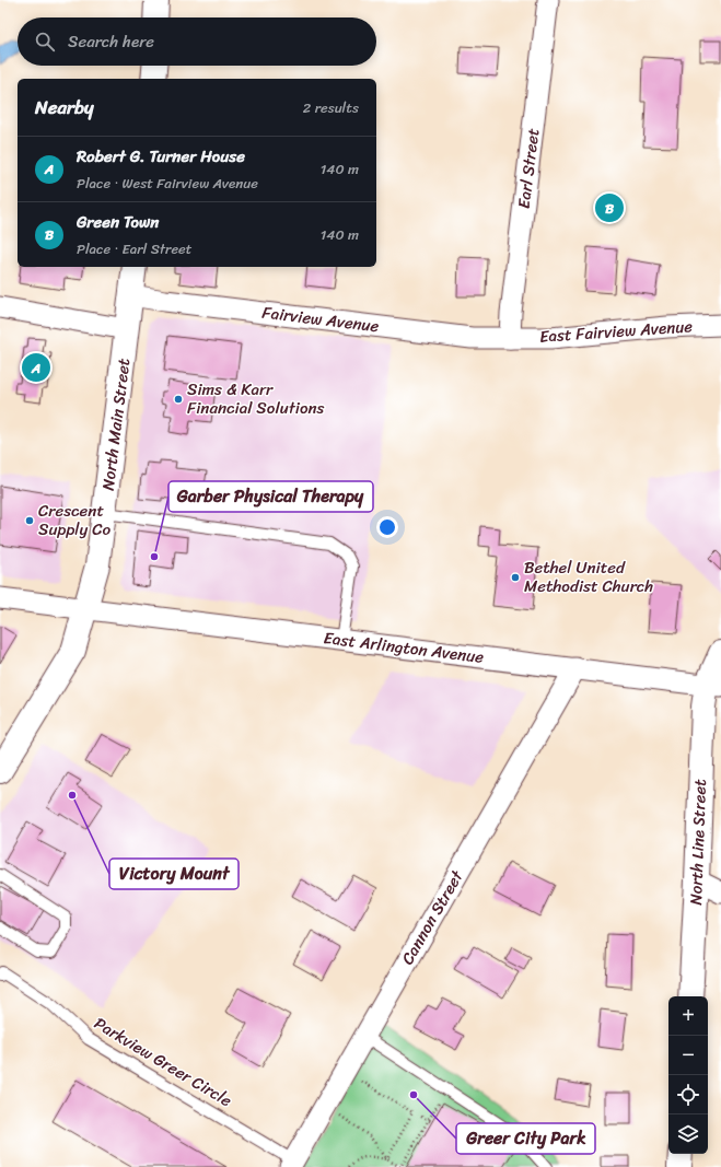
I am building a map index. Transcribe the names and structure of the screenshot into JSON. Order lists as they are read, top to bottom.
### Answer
{
  "streets": {
    "main road": ["North Main Street", "North Line Street"],
    "street": [
      "Earl Street",
      "Fairview Avenue",
      "East Fairview Avenue",
      "East Arlington Avenue",
      "Cannon Street"
    ],
    "lane": ["Parkview Greer Circle"]
  },
  "crossings": [
    ["Earl Street", "Fairview Avenue"],
    ["Earl Street", "East Fairview Avenue"],
    ["Fairview Avenue", "East Fairview Avenue"],
    ["Fairview Avenue", "North Main Street"],
    ["North Main Street", "East Arlington Avenue"],
    ["East Arlington Avenue", "North Line Street"],
    ["East Arlington Avenue", "Cannon Street"],
    ["Cannon Street", "Parkview Greer Circle"]
  ],
  "places": [
    "Sims & Karr Financial Solutions",
    "Crescent Supply Co",
    "Garber Physical Therapy",
    "Bethel United Methodist Church",
    "Victory Mount",
    "Greer City Park"
  ],
  "page": {
    "search": "Search here",
    "heading": ["Nearby", "2 results"],
    "list": [
      {
        "mark": "A",
        "name": "Robert G. Turner House",
        "note": "Place · West Fairview Avenue",
        "value": "140 m"
      },
      {
        "mark": "B",
        "name": "Green Town",
        "note": "Place · Earl Street",
        "value": "140 m"
      }
    ],
    "pins": ["B", "A"],
    "map_buttons": ["+", "−"]
  }
}
